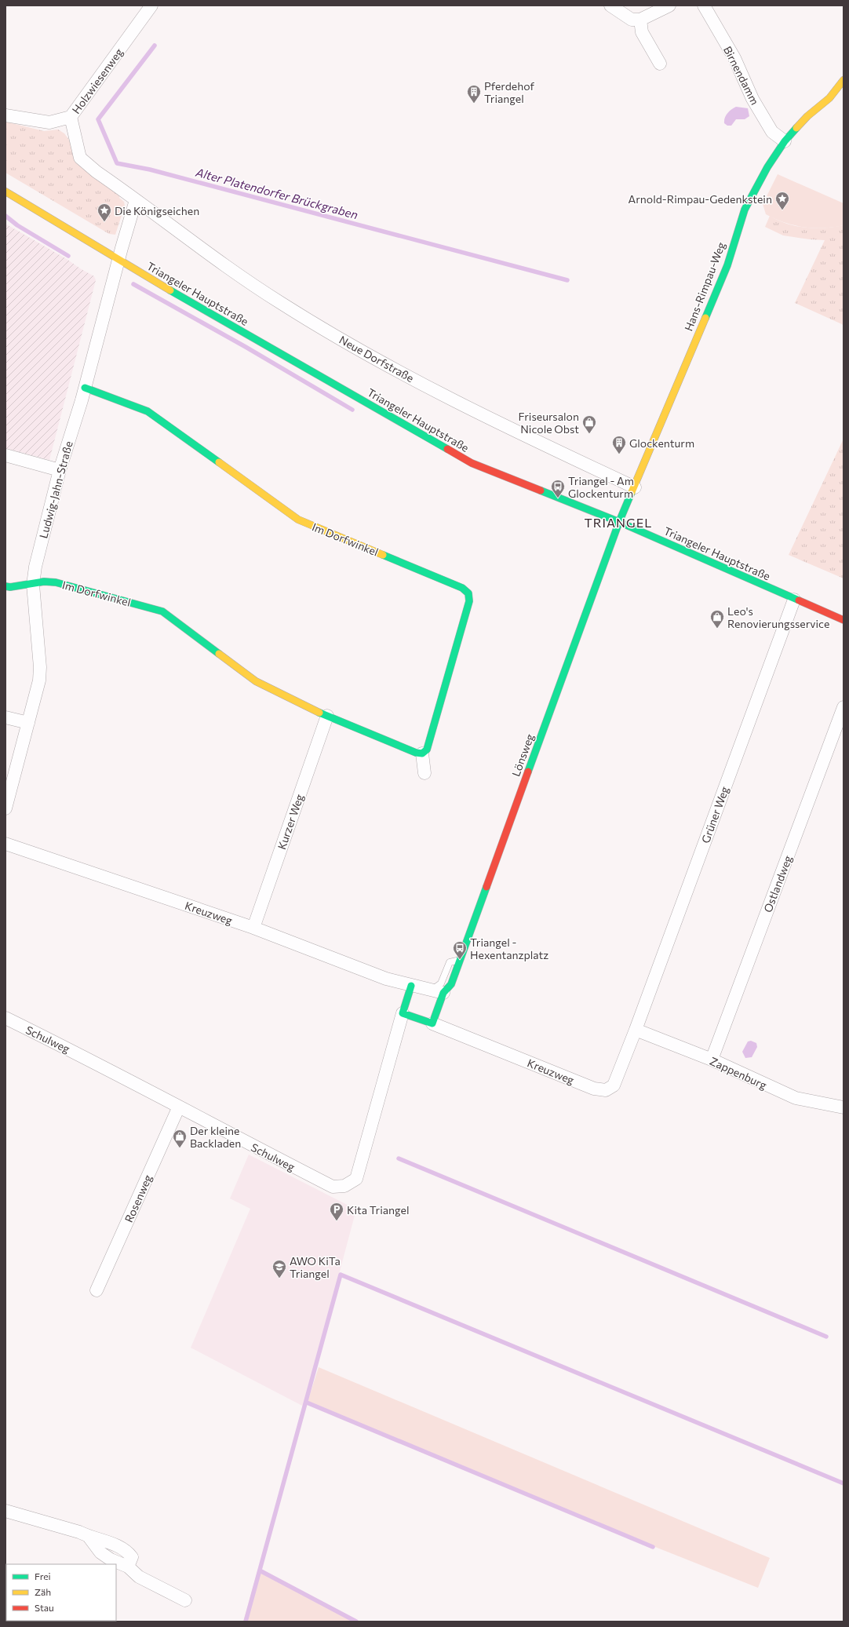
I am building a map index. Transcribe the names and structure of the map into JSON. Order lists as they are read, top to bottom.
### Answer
{
  "streets": {
    "street": [
      "Birnendamm",
      "Holzwiesenweg",
      "Hans-Rimpau-Weg",
      "Triangeler Hauptstraße",
      "Neue Dorfstraße",
      "Ludwig-Jahn-Straße",
      "Im Dorfwinkel",
      "Lönsweg",
      "Grüner Weg",
      "Kurzer Weg",
      "Ostlandweg",
      "Kreuzweg",
      "Schulweg",
      "Zappenburg",
      "Rosenweg"
    ]
  },
  "crossings": [
    ["Birnendamm", "Hans-Rimpau-Weg"],
    ["Holzwiesenweg", "Neue Dorfstraße"],
    ["Hans-Rimpau-Weg", "Triangeler Hauptstraße"],
    ["Hans-Rimpau-Weg", "Neue Dorfstraße"],
    ["Hans-Rimpau-Weg", "Lönsweg"],
    ["Triangeler Hauptstraße", "Ludwig-Jahn-Straße"],
    ["Triangeler Hauptstraße", "Lönsweg"],
    ["Triangeler Hauptstraße", "Grüner Weg"],
    ["Ludwig-Jahn-Straße", "Im Dorfwinkel"],
    ["Im Dorfwinkel", "Kurzer Weg"],
    ["Lönsweg", "Kreuzweg"],
    ["Grüner Weg", "Kreuzweg"],
    ["Grüner Weg", "Zappenburg"],
    ["Kurzer Weg", "Kreuzweg"],
    ["Ostlandweg", "Zappenburg"],
    ["Kreuzweg", "Zappenburg"],
    ["Schulweg", "Rosenweg"]
  ],
  "districts": ["TRIANGEL"],
  "water": ["Alter Platendorfer Brückgraben"],
  "places": {
    "building": ["Pferdehof Triangel", "Glockenturm"],
    "place": ["Arnold-Rimpau-Gedenkstein", "Die Königseichen"],
    "shop": ["Friseursalon Nicole Obst", "Leo's Renovierungsservice", "Der kleine Backladen"],
    "bus stop": ["Triangel - Am Glockenturm", "Triangel - Hexentanzplatz"],
    "parking": ["Kita Triangel"],
    "school or university": ["AWO KiTa Triangel"]
  },
  "legend": ["Frei", "Zäh", "Stau"]
}
